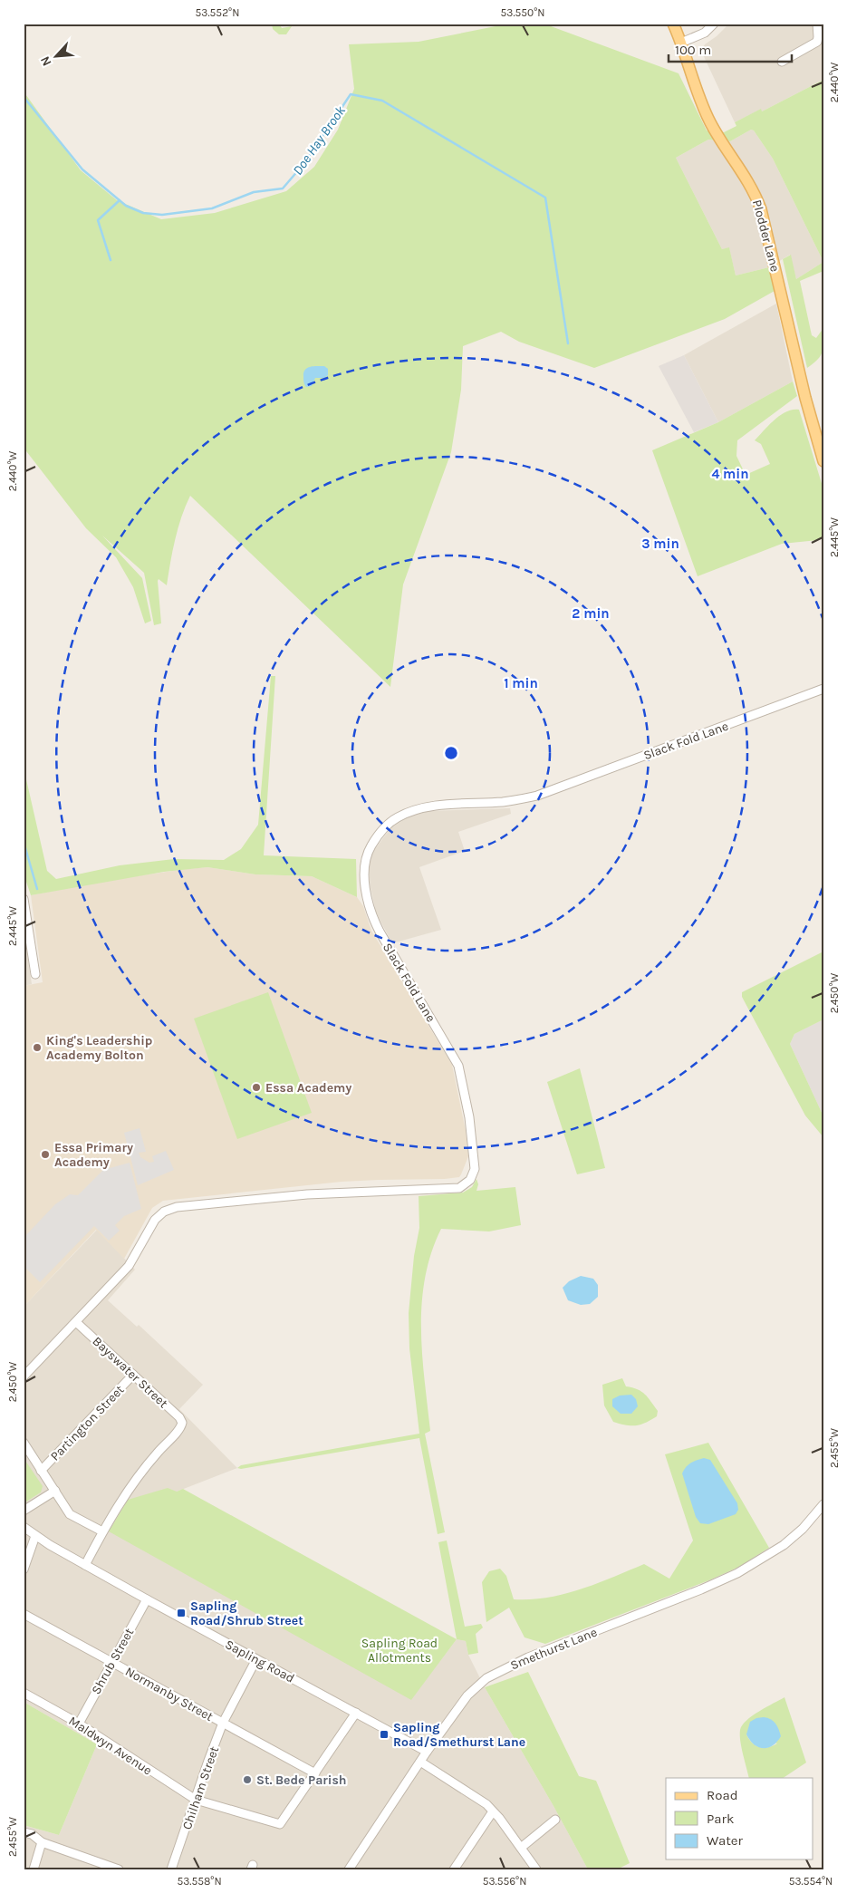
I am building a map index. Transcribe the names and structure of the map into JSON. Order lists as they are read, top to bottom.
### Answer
{
  "streets": {
    "main road": ["Plodder Lane"],
    "street": [
      "Slack Fold Lane",
      "Bayswater Street",
      "Partington Street",
      "Smethurst Lane",
      "Shrub Street",
      "Sapling Road",
      "Normanby Street",
      "Maldwyn Avenue",
      "Chilham Street"
    ]
  },
  "crossings": [
    ["Slack Fold Lane", "Bayswater Street"],
    ["Bayswater Street", "Partington Street"],
    ["Smethurst Lane", "Sapling Road"],
    ["Shrub Street", "Sapling Road"],
    ["Shrub Street", "Normanby Street"],
    ["Shrub Street", "Maldwyn Avenue"],
    ["Sapling Road", "Chilham Street"],
    ["Normanby Street", "Maldwyn Avenue"],
    ["Normanby Street", "Chilham Street"],
    ["Maldwyn Avenue", "Chilham Street"]
  ],
  "water": ["Doe Hay Brook"],
  "parks": ["Sapling Road Allotments"],
  "places": {
    "other": [
      "King's Leadership Academy Bolton",
      "Essa Academy",
      "Essa Primary Academy",
      "St. Bede Parish"
    ],
    "transit": ["Sapling Road/Shrub Street", "Sapling Road/Smethurst Lane"]
  },
  "legend": ["Road", "Park", "Water"],
  "scale_bar": "100 m",
  "north": "bottom left",
  "coordinates": [
    "53.552°N",
    "53.550°N",
    "2.440°W",
    "2.445°W",
    "2.450°W",
    "2.455°W",
    "53.558°N",
    "53.556°N",
    "53.554°N"
  ],
  "rings": [
    "4 min",
    "3 min",
    "2 min",
    "1 min"
  ]
}
